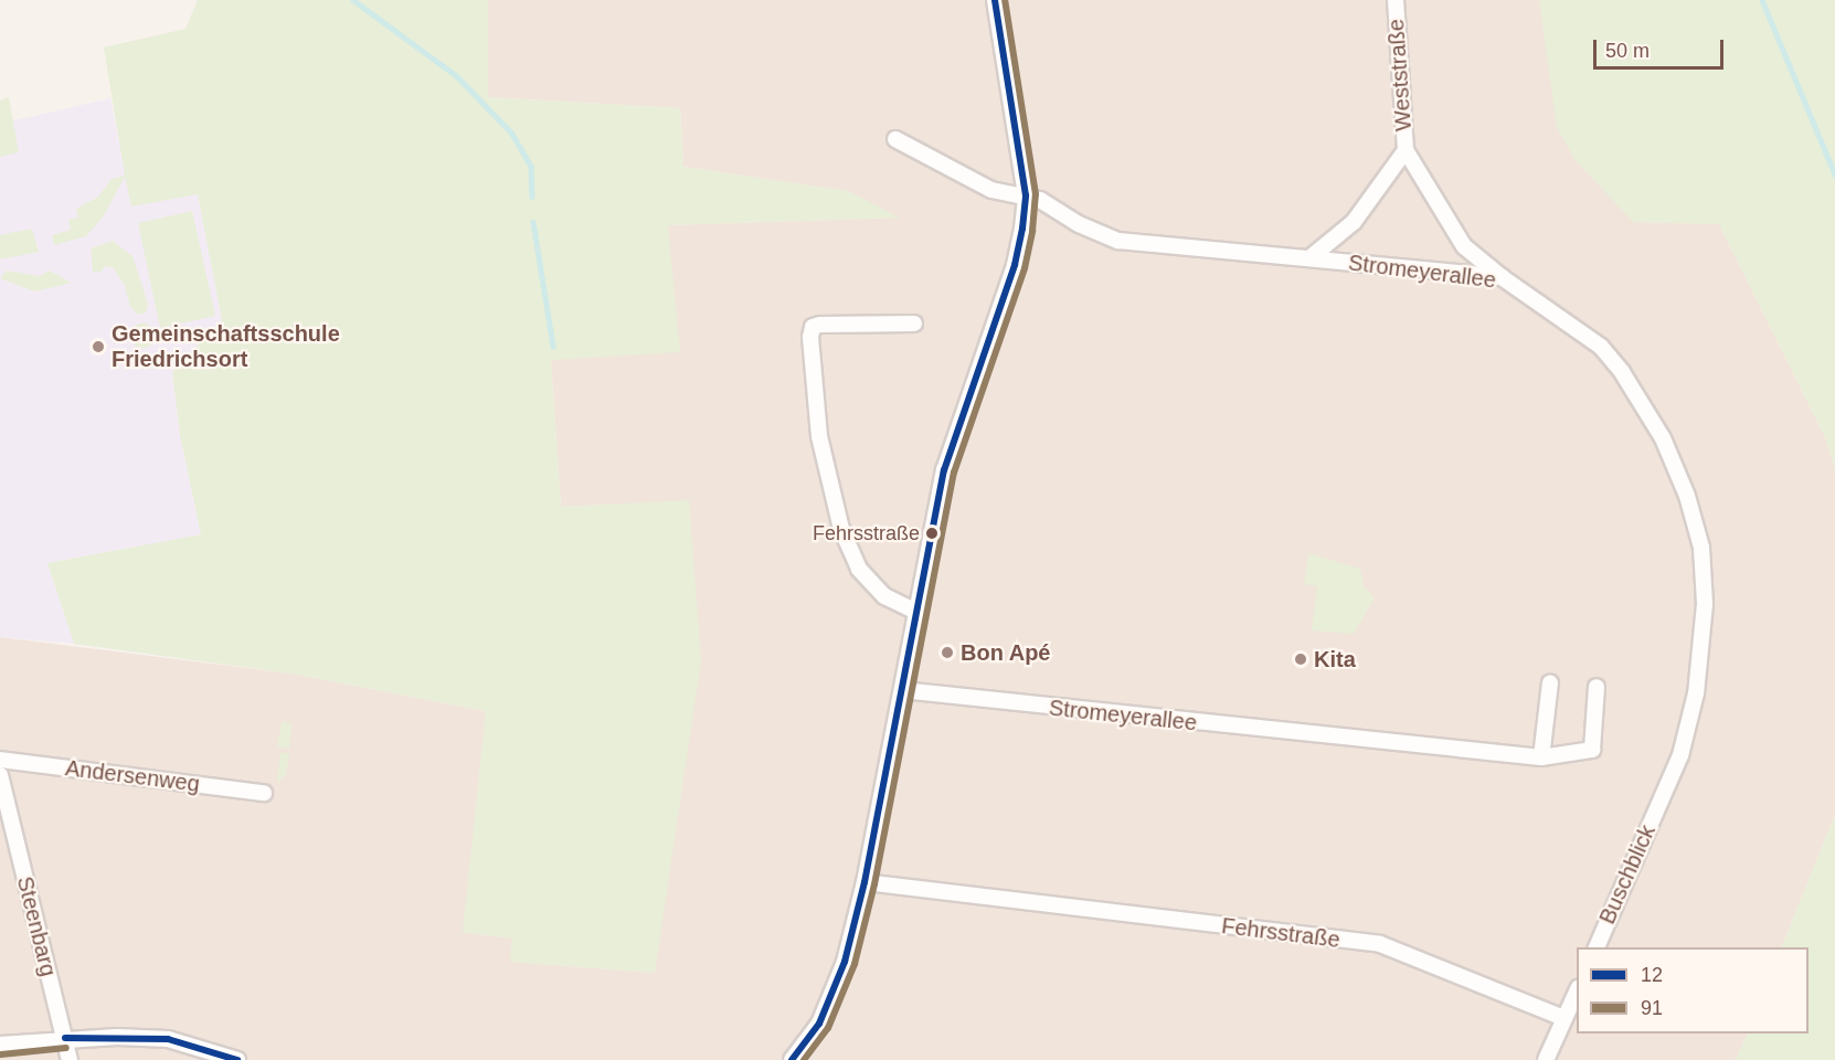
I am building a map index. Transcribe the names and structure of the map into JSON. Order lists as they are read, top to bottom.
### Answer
{
  "streets": {
    "street": [
      "Weststraße",
      "Stromeyerallee",
      "Andersenweg",
      "Buschblick",
      "Steenbarg",
      "Fehrsstraße"
    ]
  },
  "crossings": [
    ["Weststraße", "Stromeyerallee"],
    ["Stromeyerallee", "Buschblick"]
  ],
  "places": [
    "Gemeinschaftsschule Friedrichsort",
    "Fehrsstraße",
    "Bon Apé",
    "Kita"
  ],
  "lines": ["transit line 12", "transit line 91"],
  "legend": ["12", "91"],
  "scale_bar": "50 m"
}
